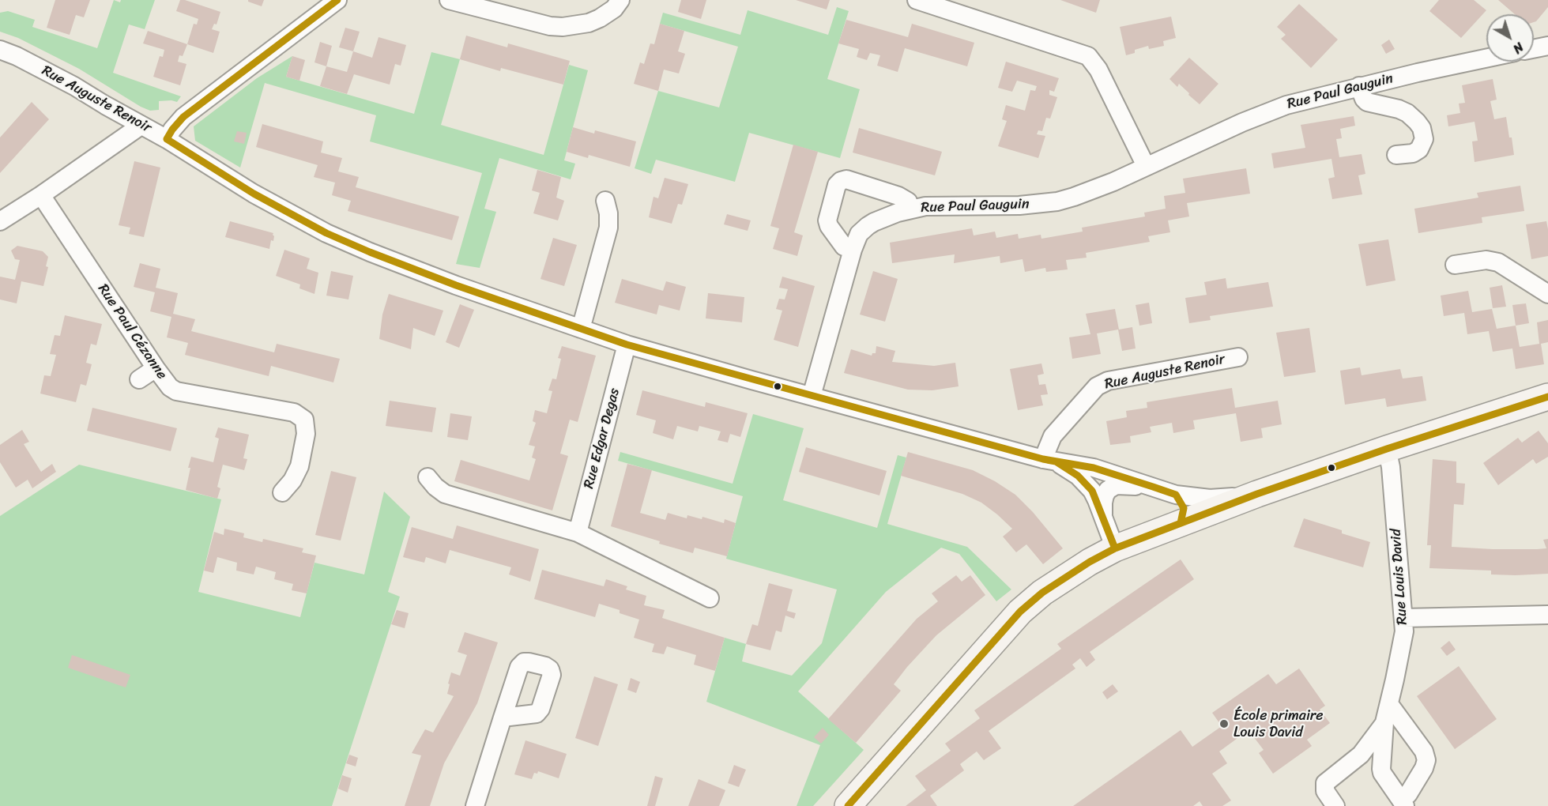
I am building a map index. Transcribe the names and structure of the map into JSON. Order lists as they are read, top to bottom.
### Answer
{
  "streets": {
    "street": [
      "Rue Paul Gauguin",
      "Rue Auguste Renoir",
      "Rue Paul Cézanne",
      "Rue Edgar Degas",
      "Rue Louis David"
    ]
  },
  "crossings": [
    ["Rue Paul Gauguin", "Rue Auguste Renoir"],
    ["Rue Auguste Renoir", "Rue Edgar Degas"]
  ],
  "places": ["École primaire Louis David"],
  "north": "bottom right"
}
